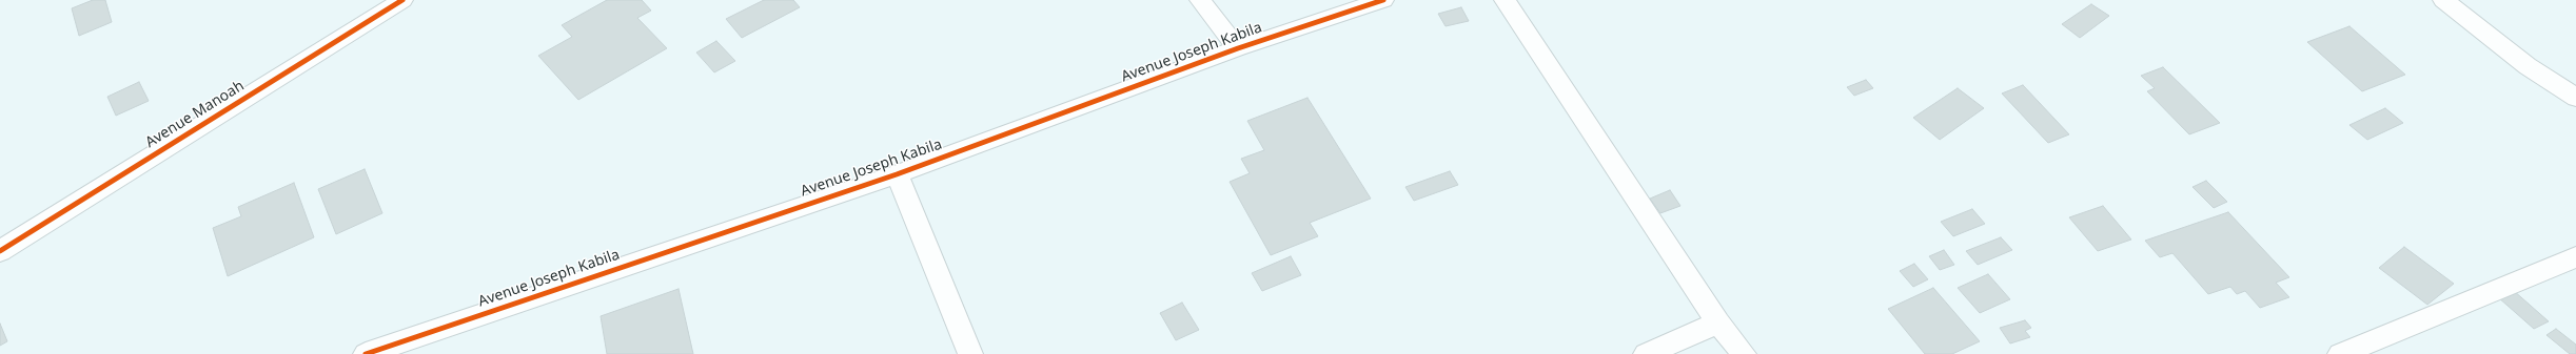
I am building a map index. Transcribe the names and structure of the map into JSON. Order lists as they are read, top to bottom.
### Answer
{
  "streets": {
    "street": ["Avenue Joseph Kabila", "Avenue Manoah"]
  }
}
